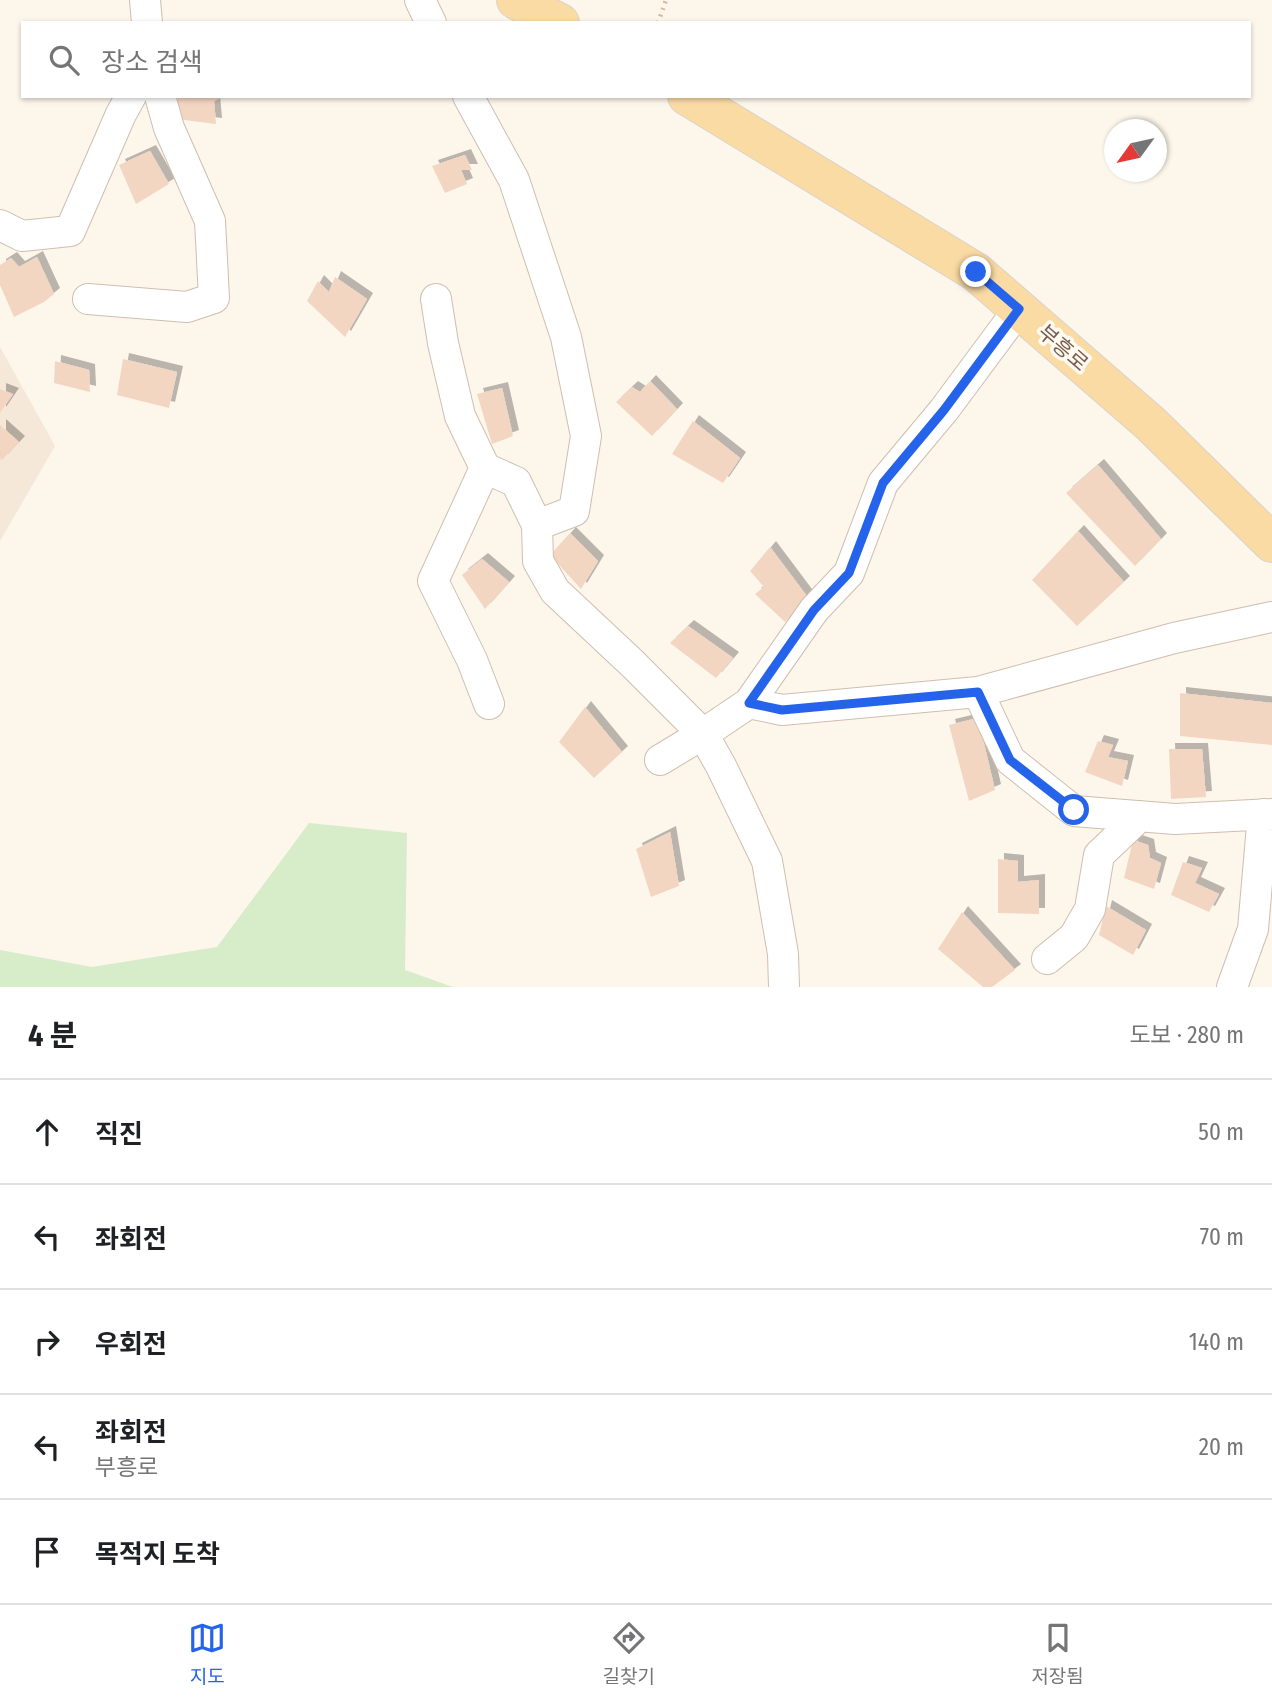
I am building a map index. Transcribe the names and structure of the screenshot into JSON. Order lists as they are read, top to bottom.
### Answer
{
  "streets": {
    "main road": ["부흥로"]
  },
  "north": "bottom left",
  "page": {
    "search": "장소 검색",
    "heading": ["4 분", "도보 · 280 m"],
    "list": [
      ["직진", "50 m"],
      ["좌회전", "70 m"],
      ["우회전", "140 m"],
      ["좌회전", "부흥로", "20 m"],
      "목적지 도착"
    ],
    "nav": ["지도", "길찾기", "저장됨"]
  }
}
